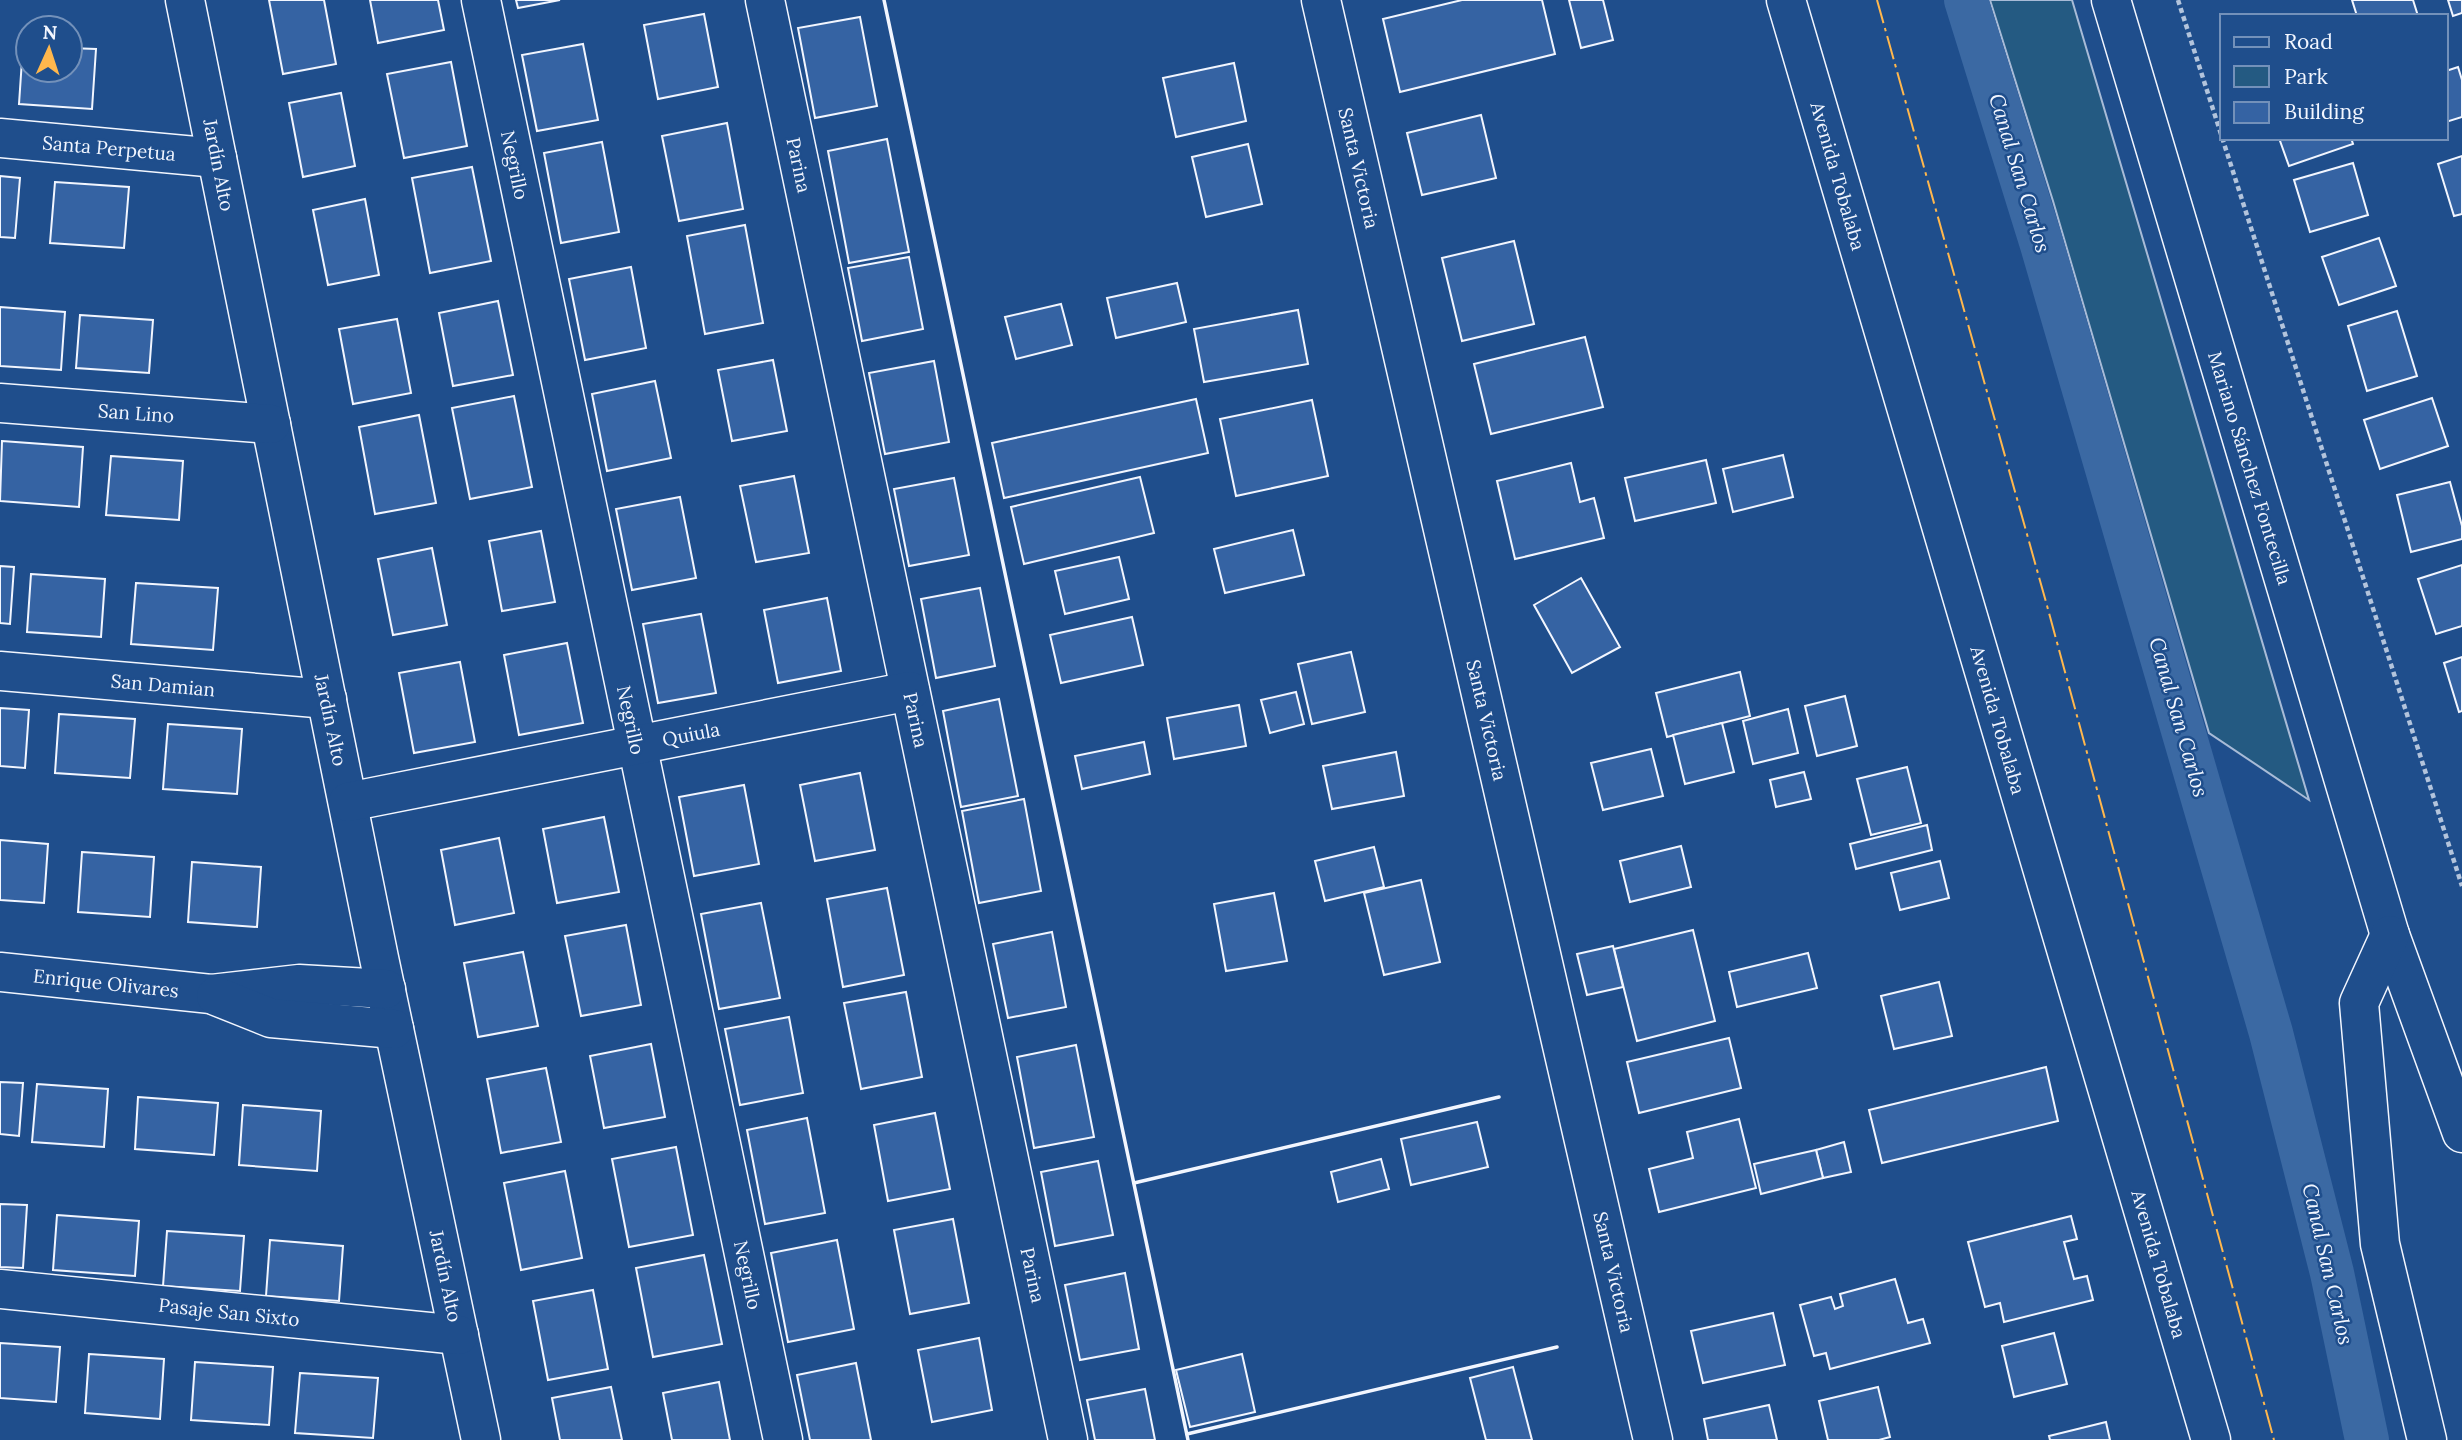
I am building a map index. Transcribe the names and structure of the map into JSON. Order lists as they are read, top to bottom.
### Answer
{
  "streets": {
    "street": [
      "Santa Perpetua",
      "Jardín Alto",
      "Negrillo",
      "Parina",
      "Santa Victoria",
      "Avenida Tobalaba",
      "San Lino",
      "Mariano Sánchez Fontecilla",
      "San Damian",
      "Quiula",
      "Enrique Olivares",
      "Pasaje San Sixto"
    ]
  },
  "crossings": [
    ["Santa Perpetua", "Jardín Alto"],
    ["Jardín Alto", "San Lino"],
    ["Jardín Alto", "San Damian"],
    ["Jardín Alto", "Quiula"],
    ["Jardín Alto", "Enrique Olivares"],
    ["Jardín Alto", "Pasaje San Sixto"],
    ["Negrillo", "Quiula"],
    ["Parina", "Quiula"]
  ],
  "water": ["Canal San Carlos"],
  "legend": ["Road", "Park", "Building"],
  "north": "top"
}
